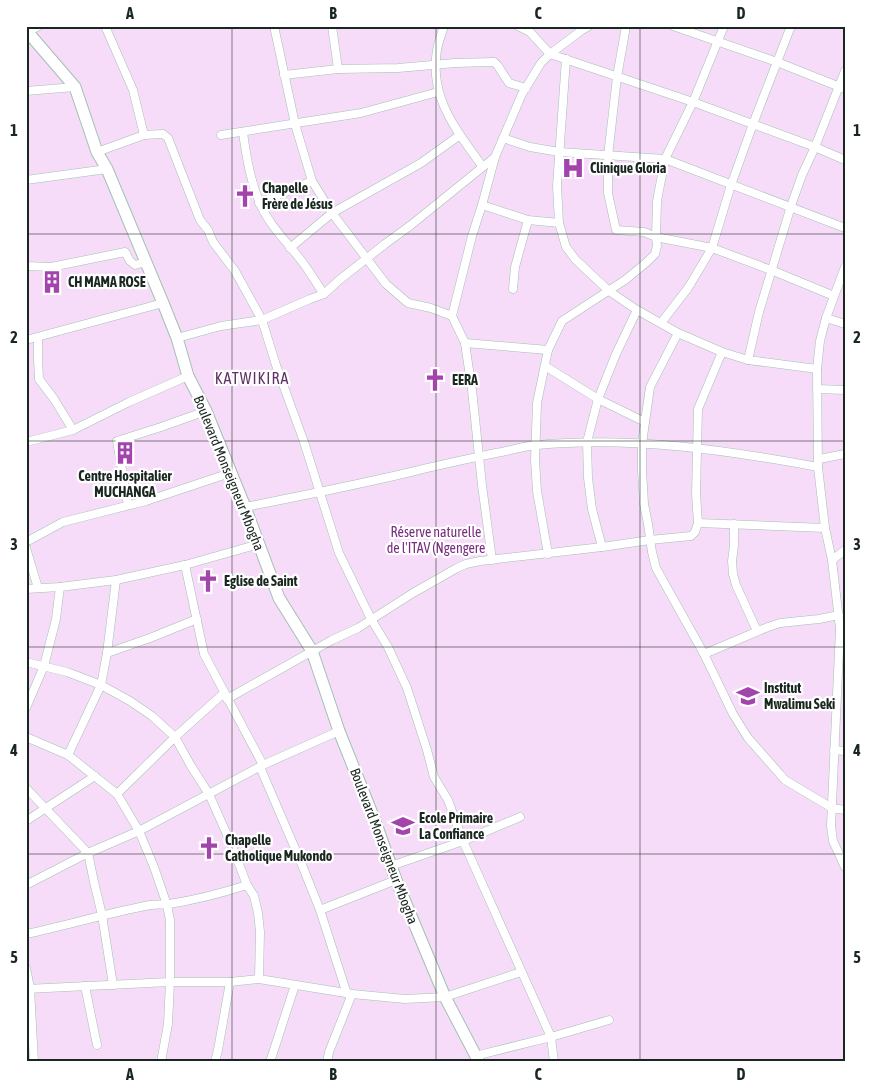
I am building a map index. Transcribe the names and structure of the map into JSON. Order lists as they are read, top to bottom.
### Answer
{
  "streets": {
    "street": ["Boulevard Monseigneur Mbogha"]
  },
  "districts": ["KATWIKIRA"],
  "parks": ["Réserve naturelle de l'ITAV (Ngengere"],
  "places": {
    "hospital": ["Clinique Gloria"],
    "church": [
      "Chapelle Frère de Jésus",
      "EERA",
      "Eglise de Saint",
      "Chapelle Catholique Mukondo"
    ],
    "building": ["CH MAMA ROSE", "Centre Hospitalier MUCHANGA"],
    "school or university": ["Institut Mwalimu Seki", "Ecole Primaire La Confiance"]
  },
  "grid": {
    "columns": [
      "A",
      "B",
      "C",
      "D"
    ],
    "rows": [
      "1",
      "2",
      "3",
      "4",
      "5"
    ]
  }
}
